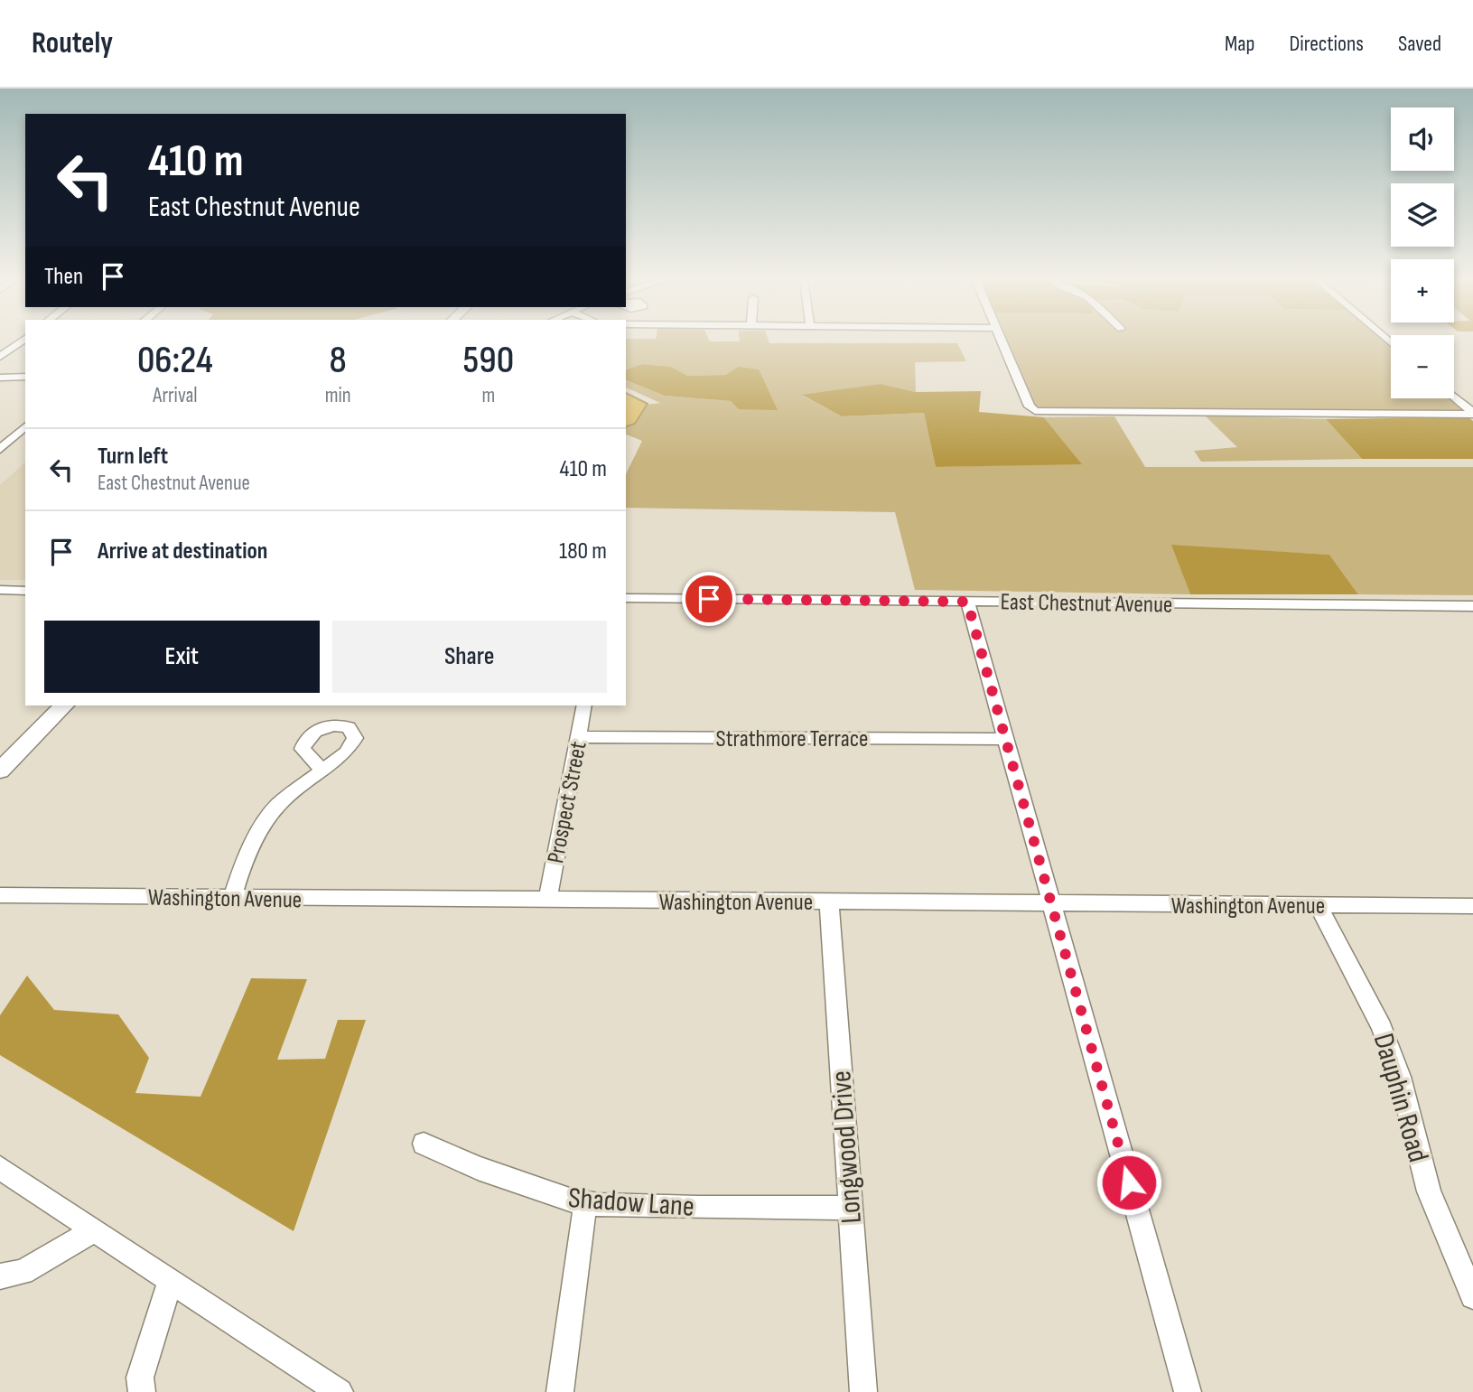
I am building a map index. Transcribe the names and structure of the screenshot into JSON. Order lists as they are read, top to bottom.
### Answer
{
  "streets": {
    "street": [
      "East Chestnut Avenue",
      "Strathmore Terrace",
      "Prospect Street",
      "Washington Avenue",
      "Dauphin Road",
      "Longwood Drive",
      "Shadow Lane"
    ]
  },
  "crossings": [
    ["Strathmore Terrace", "Prospect Street"],
    ["Prospect Street", "Washington Avenue"],
    ["Washington Avenue", "Dauphin Road"],
    ["Washington Avenue", "Longwood Drive"],
    ["Longwood Drive", "Shadow Lane"]
  ],
  "page": {
    "header": "Routely",
    "nav": ["Map", "Directions", "Saved"],
    "map_buttons": ["+", "−"],
    "turn": ["410 m", "East Chestnut Avenue"],
    "then": "Then",
    "eta": [
      "06:24",
      "Arrival",
      "8",
      "min",
      "590",
      "m"
    ],
    "list": [
      {
        "name": "Turn left",
        "note": "East Chestnut Avenue",
        "value": "410 m"
      },
      {
        "name": "Arrive at destination",
        "value": "180 m"
      }
    ],
    "buttons": ["Exit", "Share"]
  }
}
